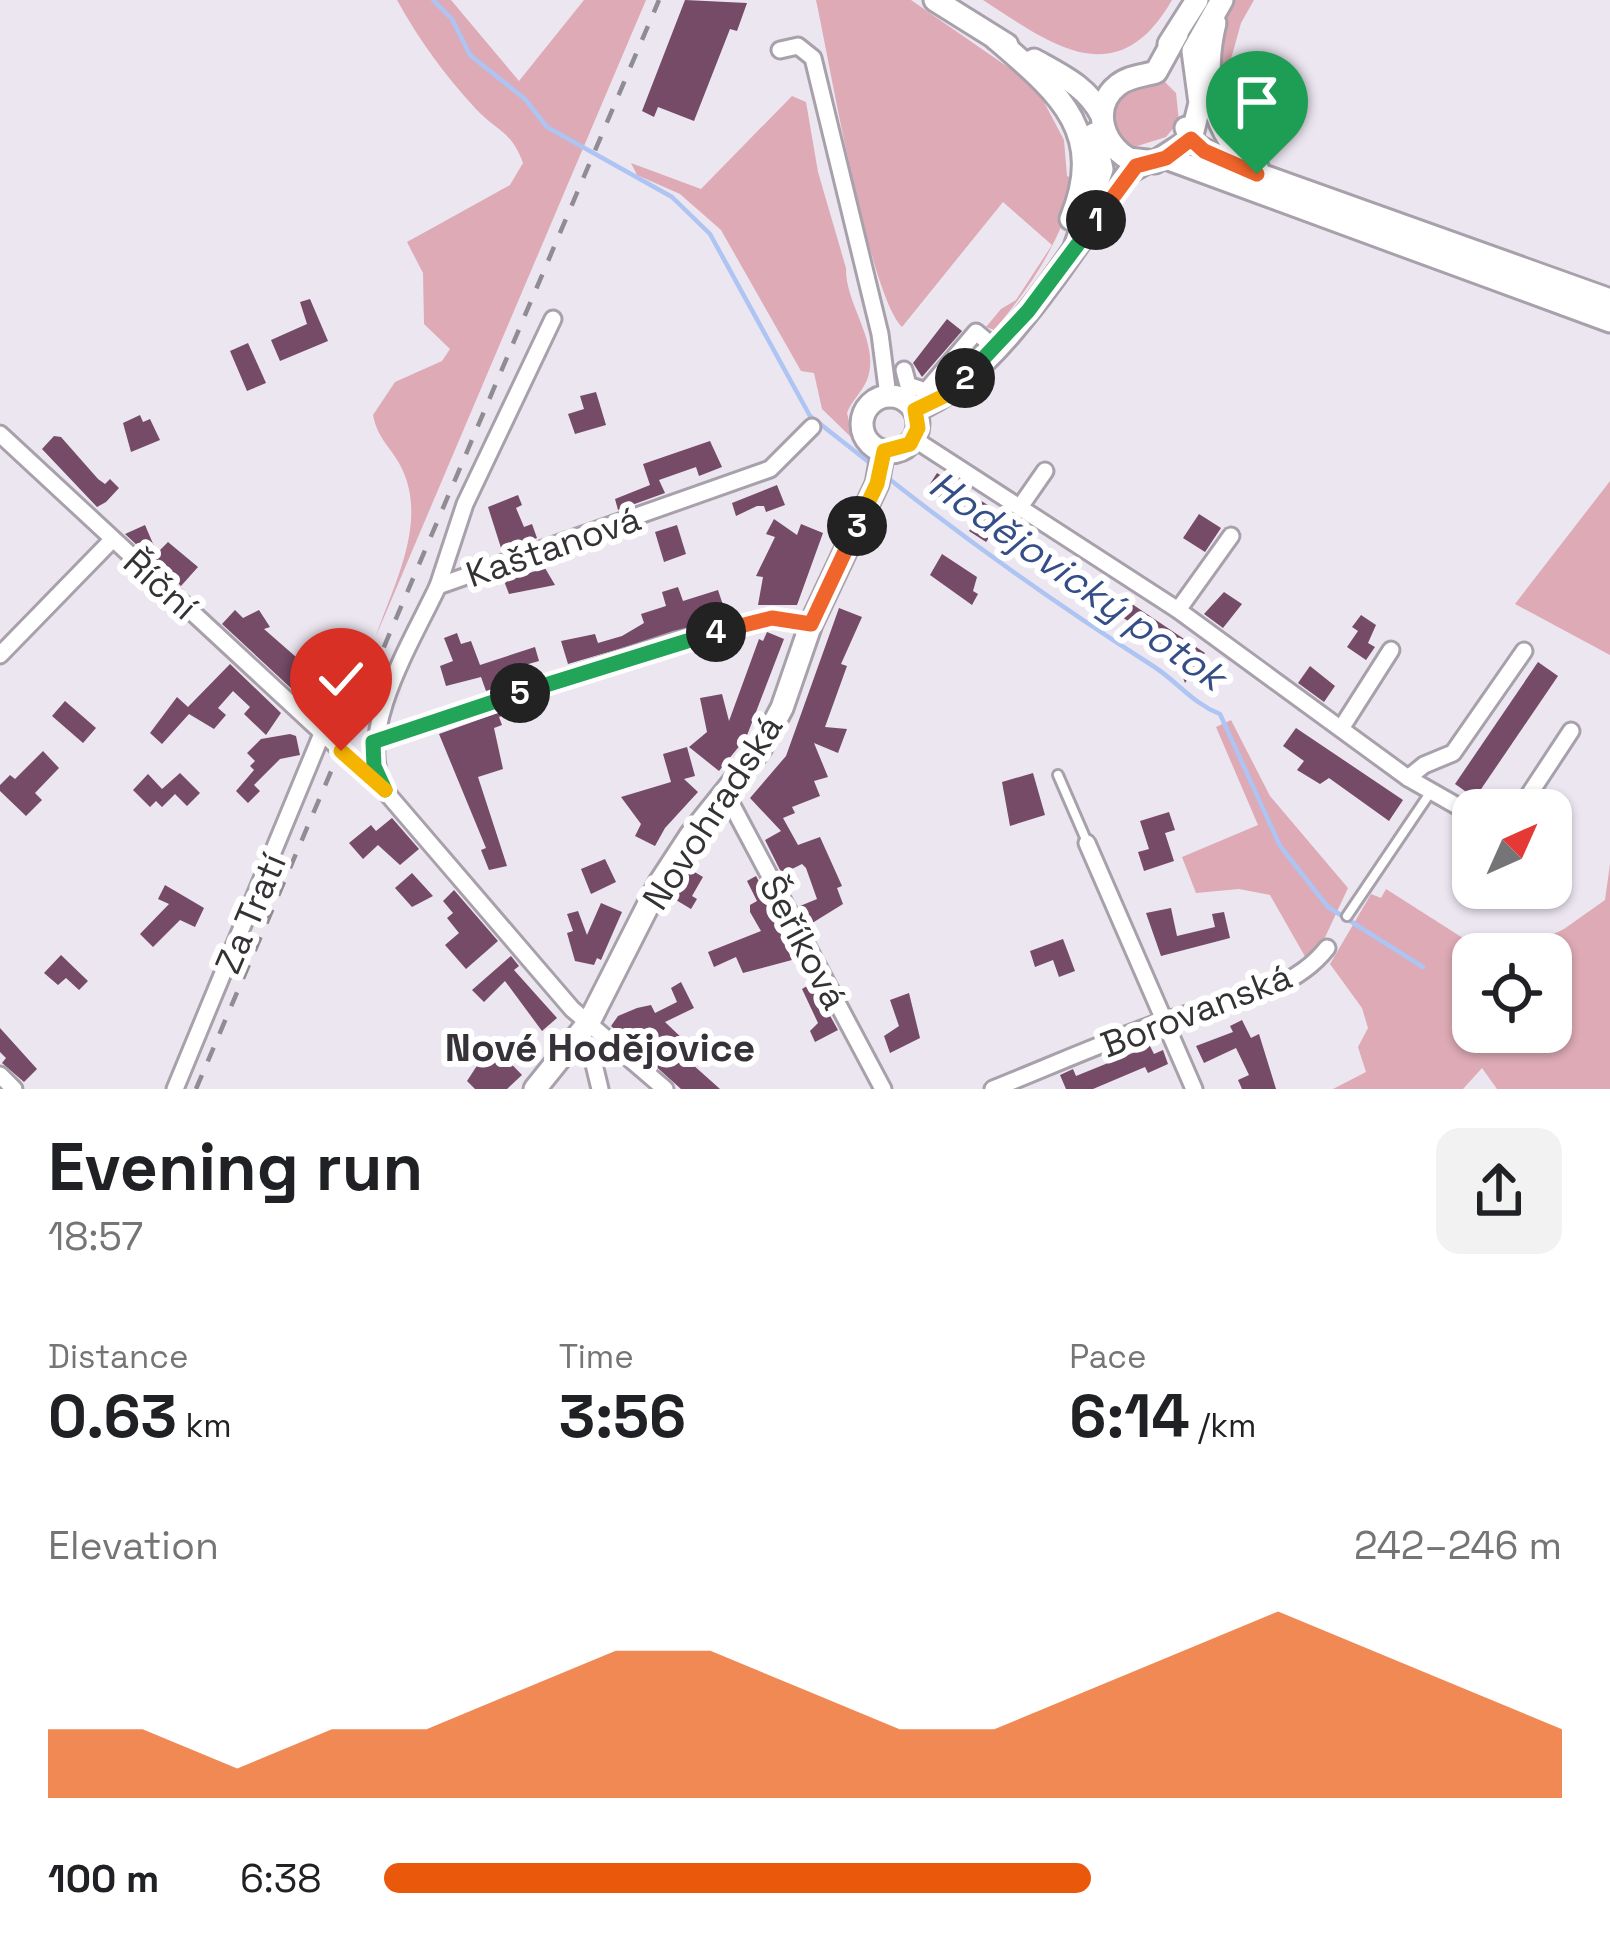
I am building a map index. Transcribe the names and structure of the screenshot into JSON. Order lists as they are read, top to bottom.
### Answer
{
  "streets": {
    "main road": ["Novohradská"],
    "street": [
      "Kaštanová",
      "Říční",
      "Za Tratí",
      "Šeříková",
      "Borovanská"
    ]
  },
  "crossings": [
    ["Říční", "Novohradská"],
    ["Říční", "Za Tratí"],
    ["Novohradská", "Šeříková"]
  ],
  "districts": ["Nové Hodějovice"],
  "water": ["Hodějovický potok"],
  "north": "top right",
  "page": {
    "pins": [
      "1",
      "2",
      "3",
      "4",
      "5"
    ],
    "heading": ["Evening run", "18:57"],
    "stats": [
      ["Distance", "0.63 km"],
      ["Time", "3:56"],
      ["Pace", "6:14 /km"]
    ],
    "chart": ["Elevation", "242–246 m"],
    "list": [
      {
        "name": "100 m",
        "note": "6:38"
      }
    ]
  }
}
